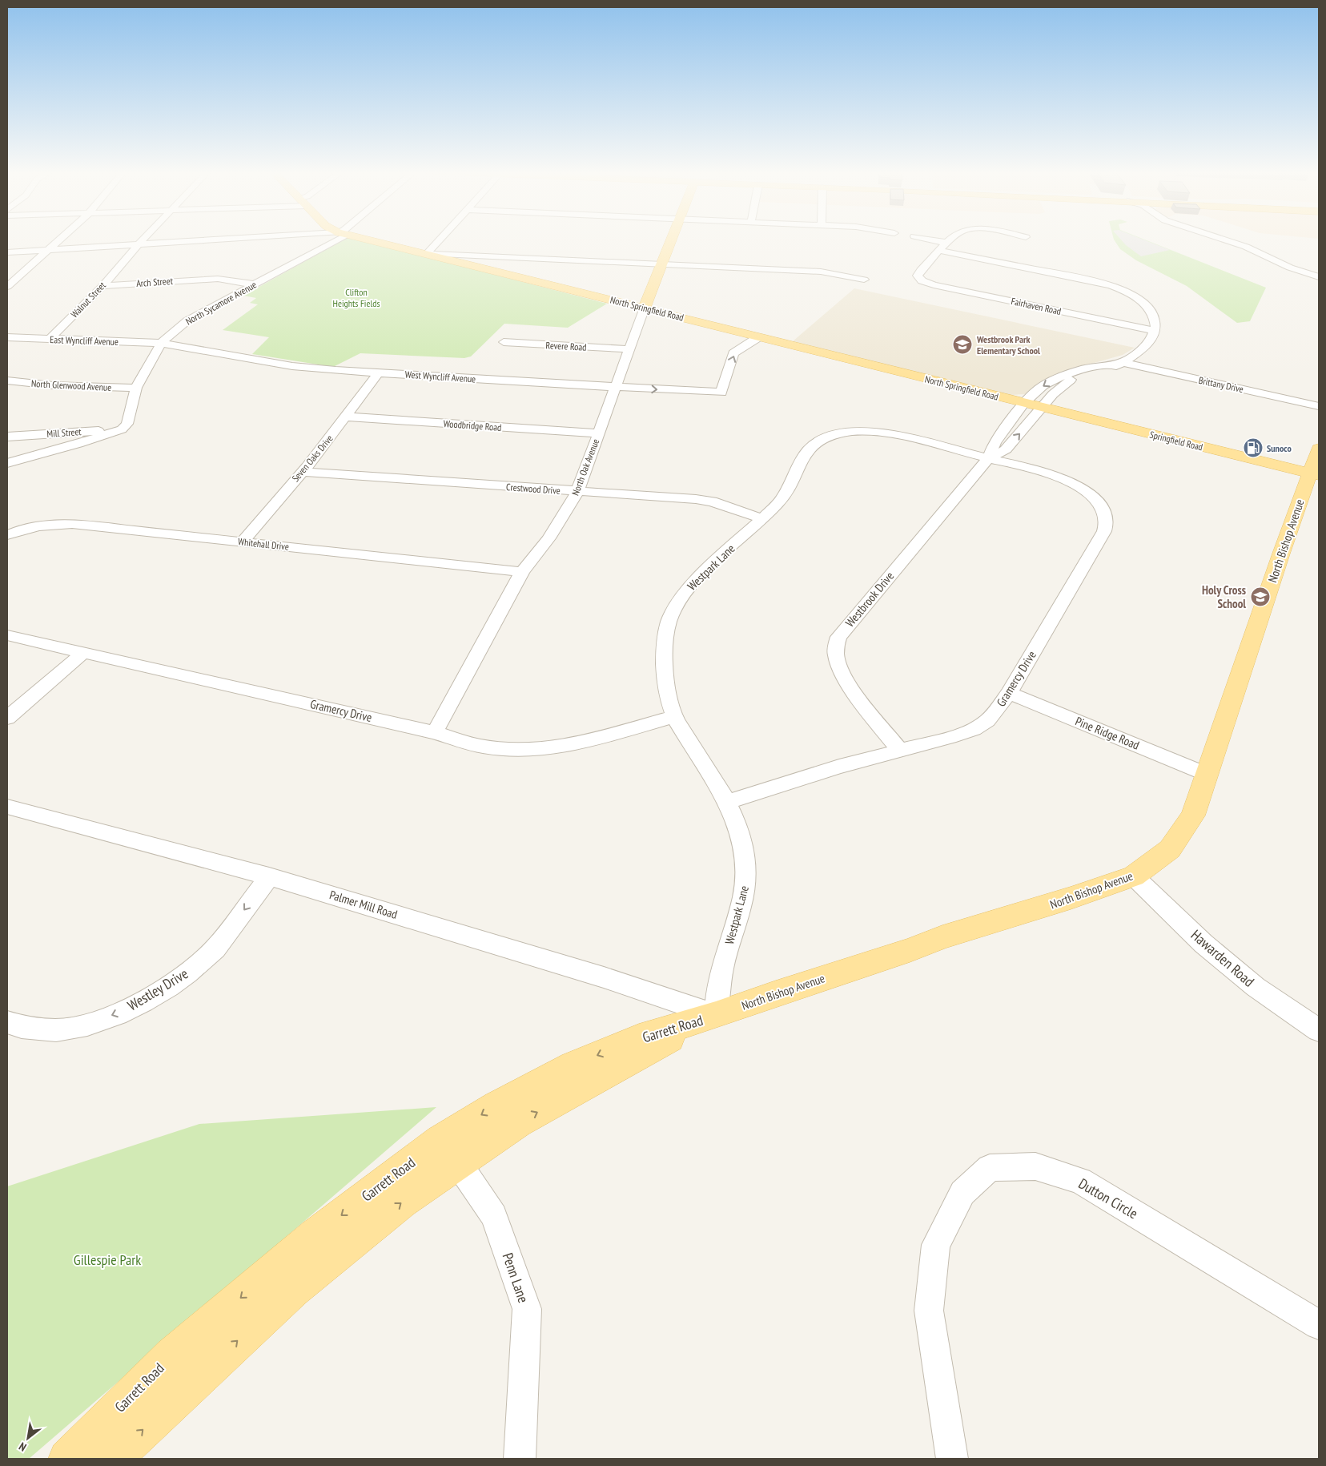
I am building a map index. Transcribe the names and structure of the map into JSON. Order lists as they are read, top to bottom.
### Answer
{
  "streets": {
    "main road": [
      "North Springfield Road",
      "Springfield Road",
      "North Oak Avenue",
      "North Bishop Avenue",
      "Garrett Road"
    ],
    "street": [
      "Arch Street",
      "Walnut Street",
      "North Sycamore Avenue",
      "Fairhaven Road",
      "East Wyncliff Avenue",
      "Revere Road",
      "West Wyncliff Avenue",
      "Brittany Drive",
      "North Glenwood Avenue",
      "Woodbridge Road",
      "Mill Street",
      "Seven Oaks Drive",
      "Crestwood Drive",
      "Whitehall Drive",
      "Westpark Lane",
      "Westbrook Drive",
      "Gramercy Drive",
      "Pine Ridge Road",
      "Palmer Mill Road",
      "Hawarden Road",
      "Westley Drive",
      "Dutton Circle",
      "Penn Lane"
    ]
  },
  "crossings": [
    ["Arch Street", "Walnut Street"],
    ["Arch Street", "North Sycamore Avenue"],
    ["Walnut Street", "East Wyncliff Avenue"],
    ["North Sycamore Avenue", "East Wyncliff Avenue"],
    ["North Sycamore Avenue", "West Wyncliff Avenue"],
    ["North Sycamore Avenue", "North Glenwood Avenue"],
    ["North Sycamore Avenue", "Mill Street"],
    ["Fairhaven Road", "Westbrook Drive"],
    ["North Springfield Road", "West Wyncliff Avenue"],
    ["North Springfield Road", "Springfield Road"],
    ["North Springfield Road", "North Oak Avenue"],
    ["North Springfield Road", "Westbrook Drive"],
    ["East Wyncliff Avenue", "West Wyncliff Avenue"],
    ["Revere Road", "North Oak Avenue"],
    ["West Wyncliff Avenue", "Seven Oaks Drive"],
    ["West Wyncliff Avenue", "North Oak Avenue"],
    ["Brittany Drive", "Westbrook Drive"],
    ["Woodbridge Road", "Seven Oaks Drive"],
    ["Woodbridge Road", "North Oak Avenue"],
    ["Springfield Road", "North Bishop Avenue"],
    ["Springfield Road", "Westbrook Drive"],
    ["Seven Oaks Drive", "Crestwood Drive"],
    ["Seven Oaks Drive", "Whitehall Drive"],
    ["North Oak Avenue", "Crestwood Drive"],
    ["North Oak Avenue", "Whitehall Drive"],
    ["North Oak Avenue", "Gramercy Drive"],
    ["Crestwood Drive", "Westpark Lane"],
    ["North Bishop Avenue", "Westpark Lane"],
    ["North Bishop Avenue", "Pine Ridge Road"],
    ["North Bishop Avenue", "Palmer Mill Road"],
    ["North Bishop Avenue", "Hawarden Road"],
    ["North Bishop Avenue", "Garrett Road"],
    ["Westpark Lane", "Westbrook Drive"],
    ["Westpark Lane", "Gramercy Drive"],
    ["Westpark Lane", "Palmer Mill Road"],
    ["Westpark Lane", "Garrett Road"],
    ["Westbrook Drive", "Gramercy Drive"],
    ["Gramercy Drive", "Pine Ridge Road"],
    ["Palmer Mill Road", "Westley Drive"],
    ["Palmer Mill Road", "Garrett Road"],
    ["Garrett Road", "Penn Lane"]
  ],
  "one_way": ["Westley Drive"],
  "parks": ["Clifton Heights Fields", "Gillespie Park"],
  "places": {
    "school or university": ["Westbrook Park Elementary School", "Holy Cross School"],
    "fuel station": ["Sunoco"]
  },
  "north": "bottom left"
}
